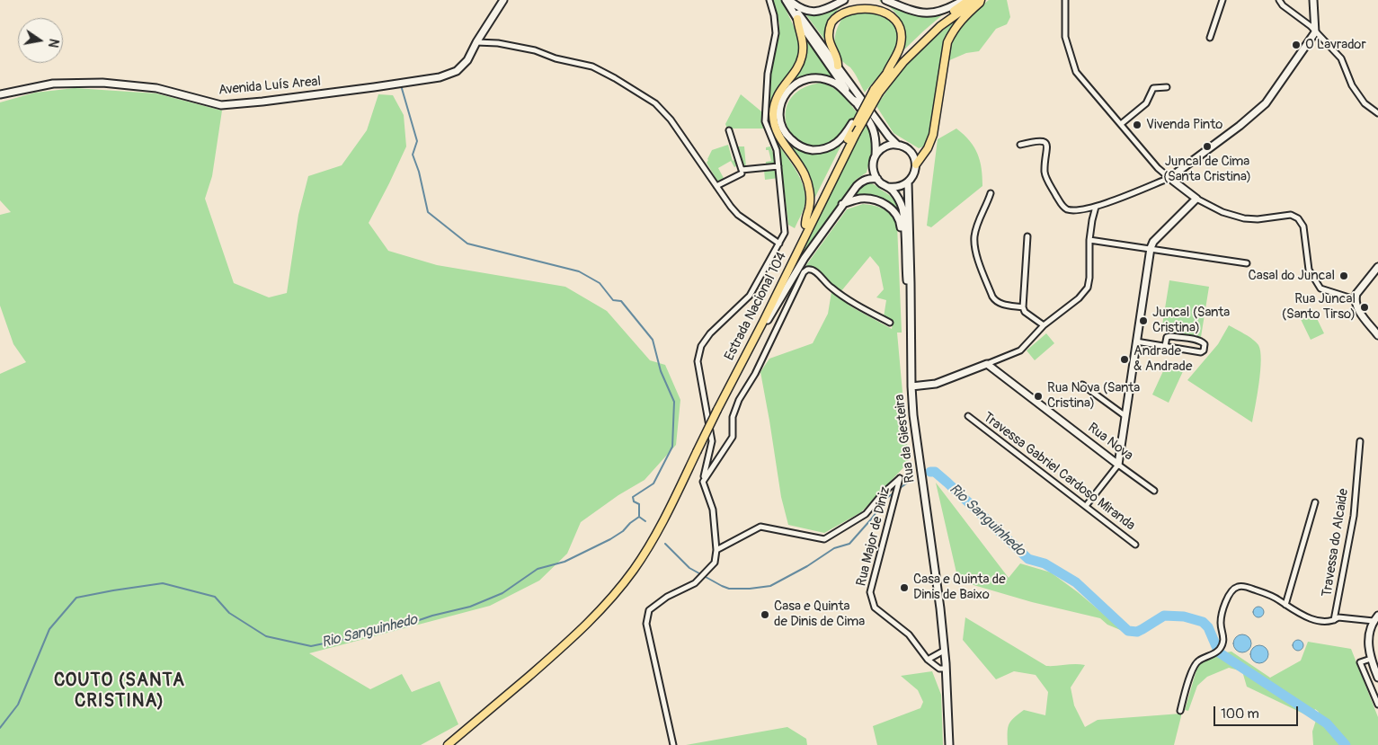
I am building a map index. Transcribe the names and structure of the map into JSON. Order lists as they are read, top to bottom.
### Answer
{
  "streets": {
    "main road": [
      "Avenida Luís Areal",
      "Estrada Nacional 104",
      "Rua da Giesteira",
      "Rua Nova"
    ],
    "street": ["Travessa Gabriel Cardoso Miranda", "Rua Major de Diniz", "Travessa do Alcaide"]
  },
  "crossings": [
    ["Rua da Giesteira", "Rua Major de Diniz"]
  ],
  "districts": ["COUTO (SANTA CRISTINA)"],
  "water": ["Rio Sanguinhedo"],
  "places": [
    "O Lavrador",
    "Vivenda Pinto",
    "Juncal de Cima (Santa Cristina)",
    "Casal do Juncal",
    "Rua Juncal (Santo Tirso)",
    "Juncal (Santa Cristina)",
    "Andrade & Andrade",
    "Rua Nova (Santa Cristina)",
    "Casa e Quinta de Dinis de Baixo",
    "Casa e Quinta de Dinis de Cima"
  ],
  "scale_bar": "100 m",
  "north": "right"
}
